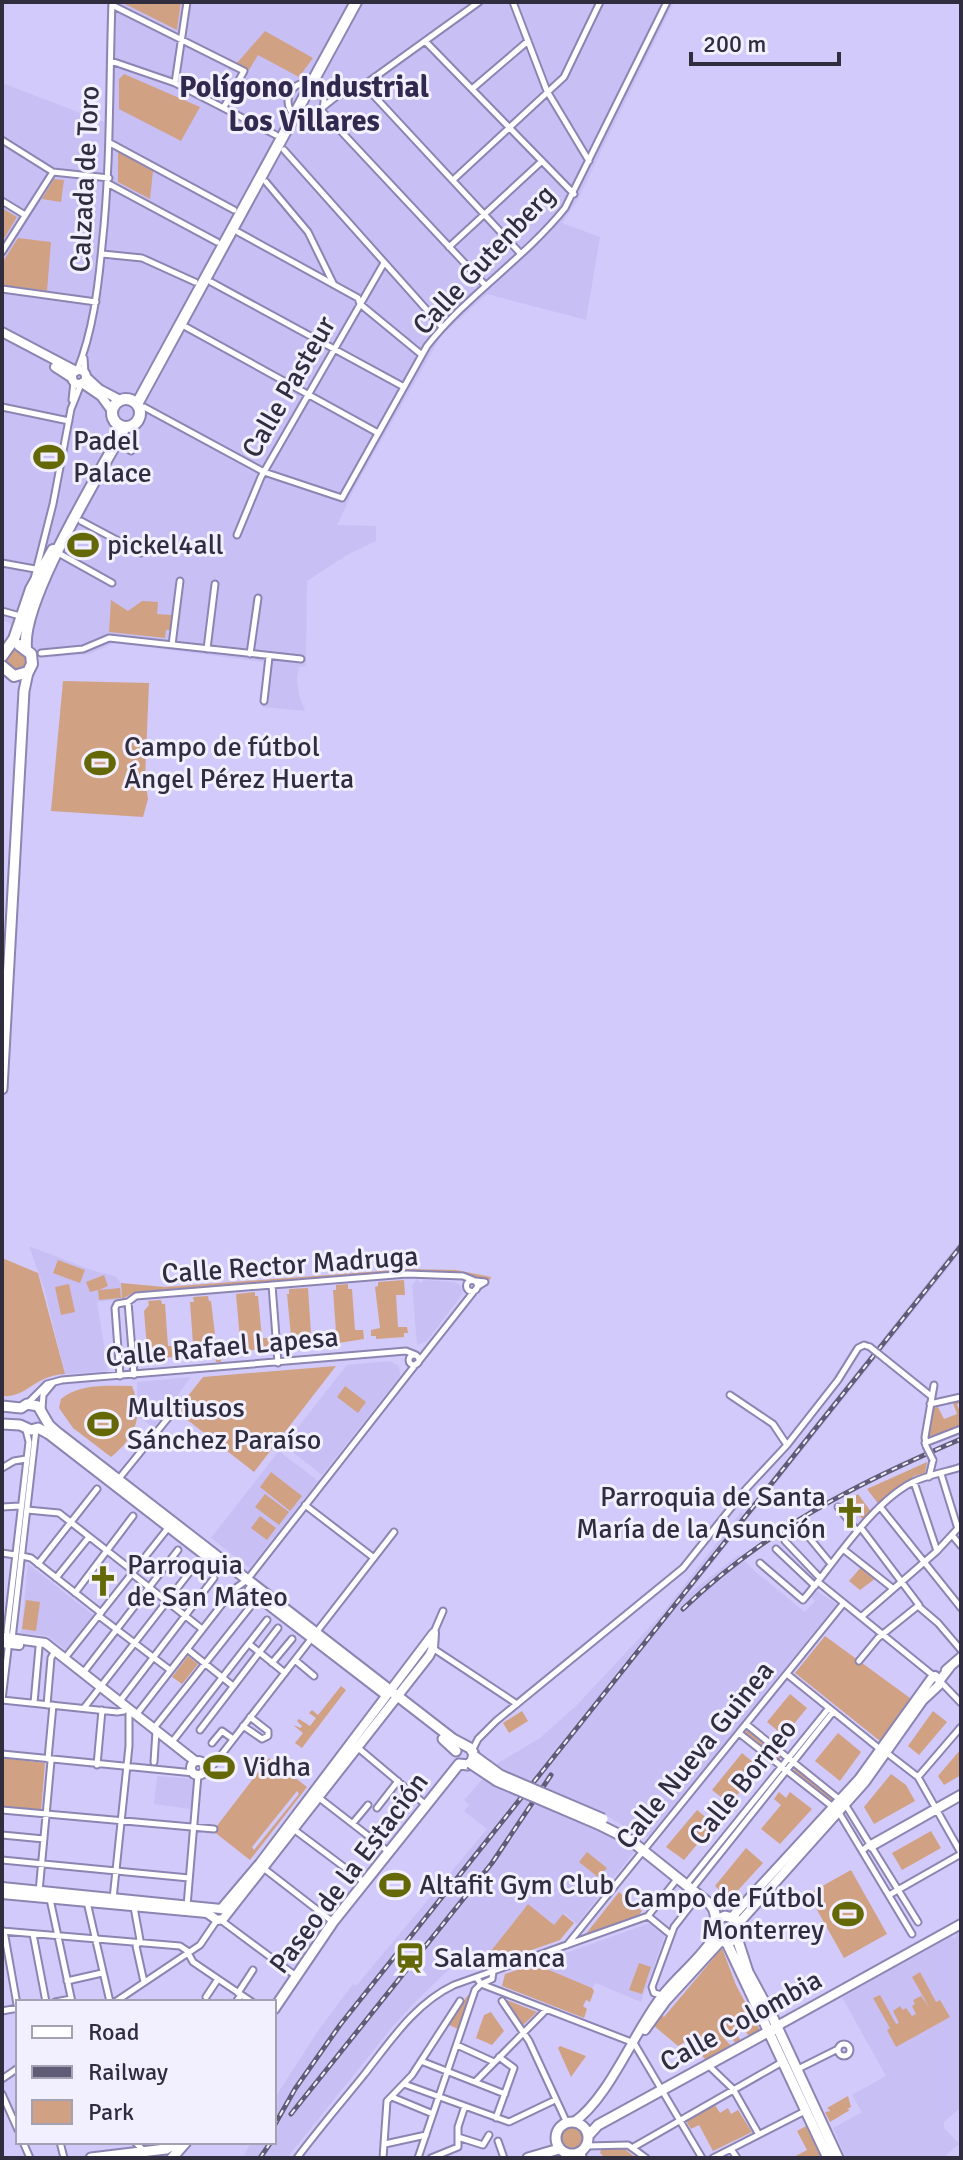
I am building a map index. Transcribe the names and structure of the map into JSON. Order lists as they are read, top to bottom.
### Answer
{
  "streets": {
    "main road": ["Paseo de la Estación", "Calle Colombia"],
    "street": [
      "Calzada de Toro",
      "Calle Gutenberg",
      "Calle Pasteur",
      "Calle Rector Madruga",
      "Calle Rafael Lapesa",
      "Calle Nueva Guinea",
      "Calle Borneo"
    ]
  },
  "crossings": [
    ["Calle Gutenberg", "Calle Pasteur"],
    ["Calle Rector Madruga", "Calle Rafael Lapesa"]
  ],
  "districts": ["Polígono Industrial Los Villares"],
  "places": {
    "sports": [
      "Padel Palace",
      "pickel4all",
      "Campo de fútbol Ángel Pérez Huerta",
      "Multiusos Sánchez Paraíso",
      "Vidha",
      "Altafit Gym Club",
      "Campo de Fútbol Monterrey"
    ],
    "church": ["Parroquia de Santa María de la Asunción", "Parroquia de San Mateo"],
    "station": ["Salamanca"]
  },
  "legend": ["Road", "Railway", "Park"],
  "scale_bar": "200 m"
}
